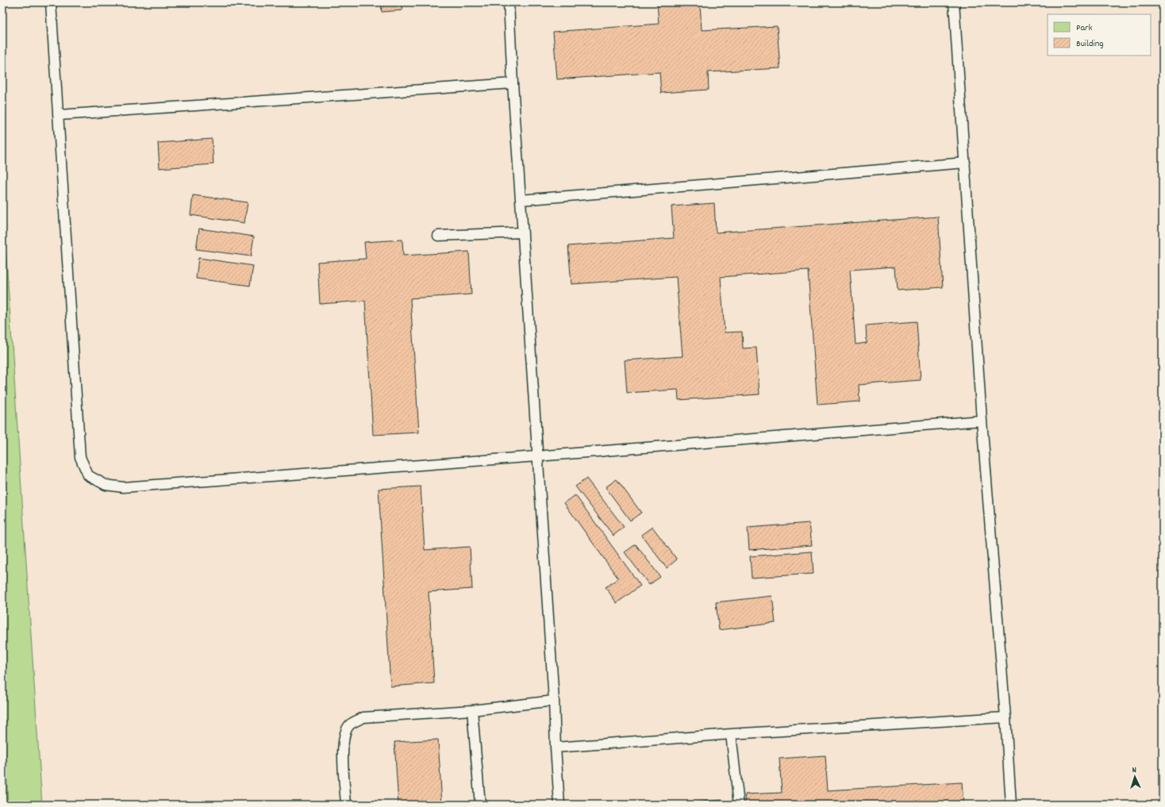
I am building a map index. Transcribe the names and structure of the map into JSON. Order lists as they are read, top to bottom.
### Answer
{
  "legend": ["Park", "Building"],
  "north": "top"
}
